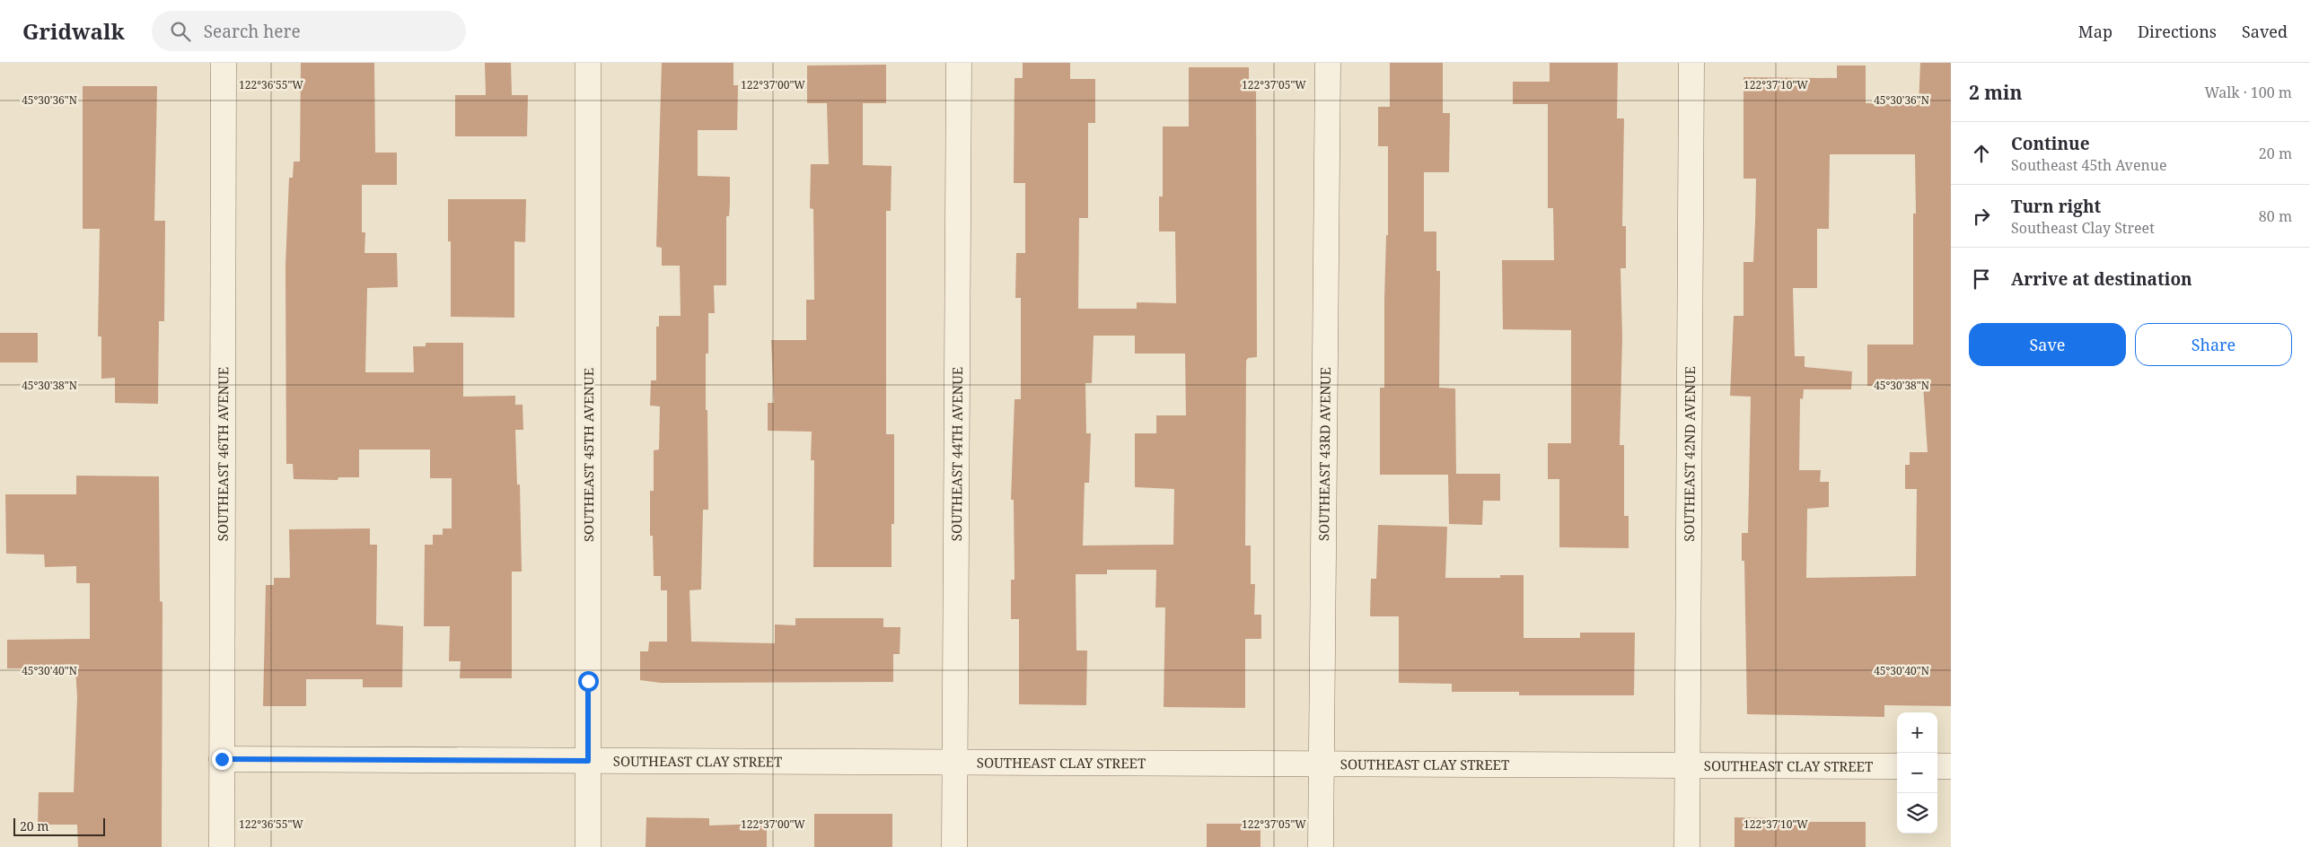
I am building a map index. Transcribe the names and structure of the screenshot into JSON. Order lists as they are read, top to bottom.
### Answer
{
  "streets": {
    "street": [
      "SOUTHEAST 46TH AVENUE",
      "SOUTHEAST 45TH AVENUE",
      "SOUTHEAST 44TH AVENUE",
      "SOUTHEAST 43RD AVENUE",
      "SOUTHEAST 42ND AVENUE",
      "SOUTHEAST CLAY STREET"
    ]
  },
  "crossings": [
    ["SOUTHEAST 46TH AVENUE", "SOUTHEAST CLAY STREET"],
    ["SOUTHEAST 45TH AVENUE", "SOUTHEAST CLAY STREET"],
    ["SOUTHEAST 44TH AVENUE", "SOUTHEAST CLAY STREET"],
    ["SOUTHEAST 43RD AVENUE", "SOUTHEAST CLAY STREET"],
    ["SOUTHEAST 42ND AVENUE", "SOUTHEAST CLAY STREET"]
  ],
  "scale_bar": "20 m",
  "page": {
    "header": "Gridwalk",
    "search": "Search here",
    "nav": ["Map", "Directions", "Saved"],
    "heading": ["2 min", "Walk · 100 m"],
    "list": [
      ["Continue", "Southeast 45th Avenue", "20 m"],
      ["Turn right", "Southeast Clay Street", "80 m"],
      "Arrive at destination"
    ],
    "buttons": ["Save", "Share"],
    "map_buttons": ["+", "−"],
    "scale": "20 m"
  },
  "coordinates": [
    "122°36'55\"W",
    "122°37'00\"W",
    "122°37'05\"W",
    "122°37'10\"W",
    "45°30'36\"N",
    "45°30'38\"N",
    "45°30'40\"N"
  ]
}
